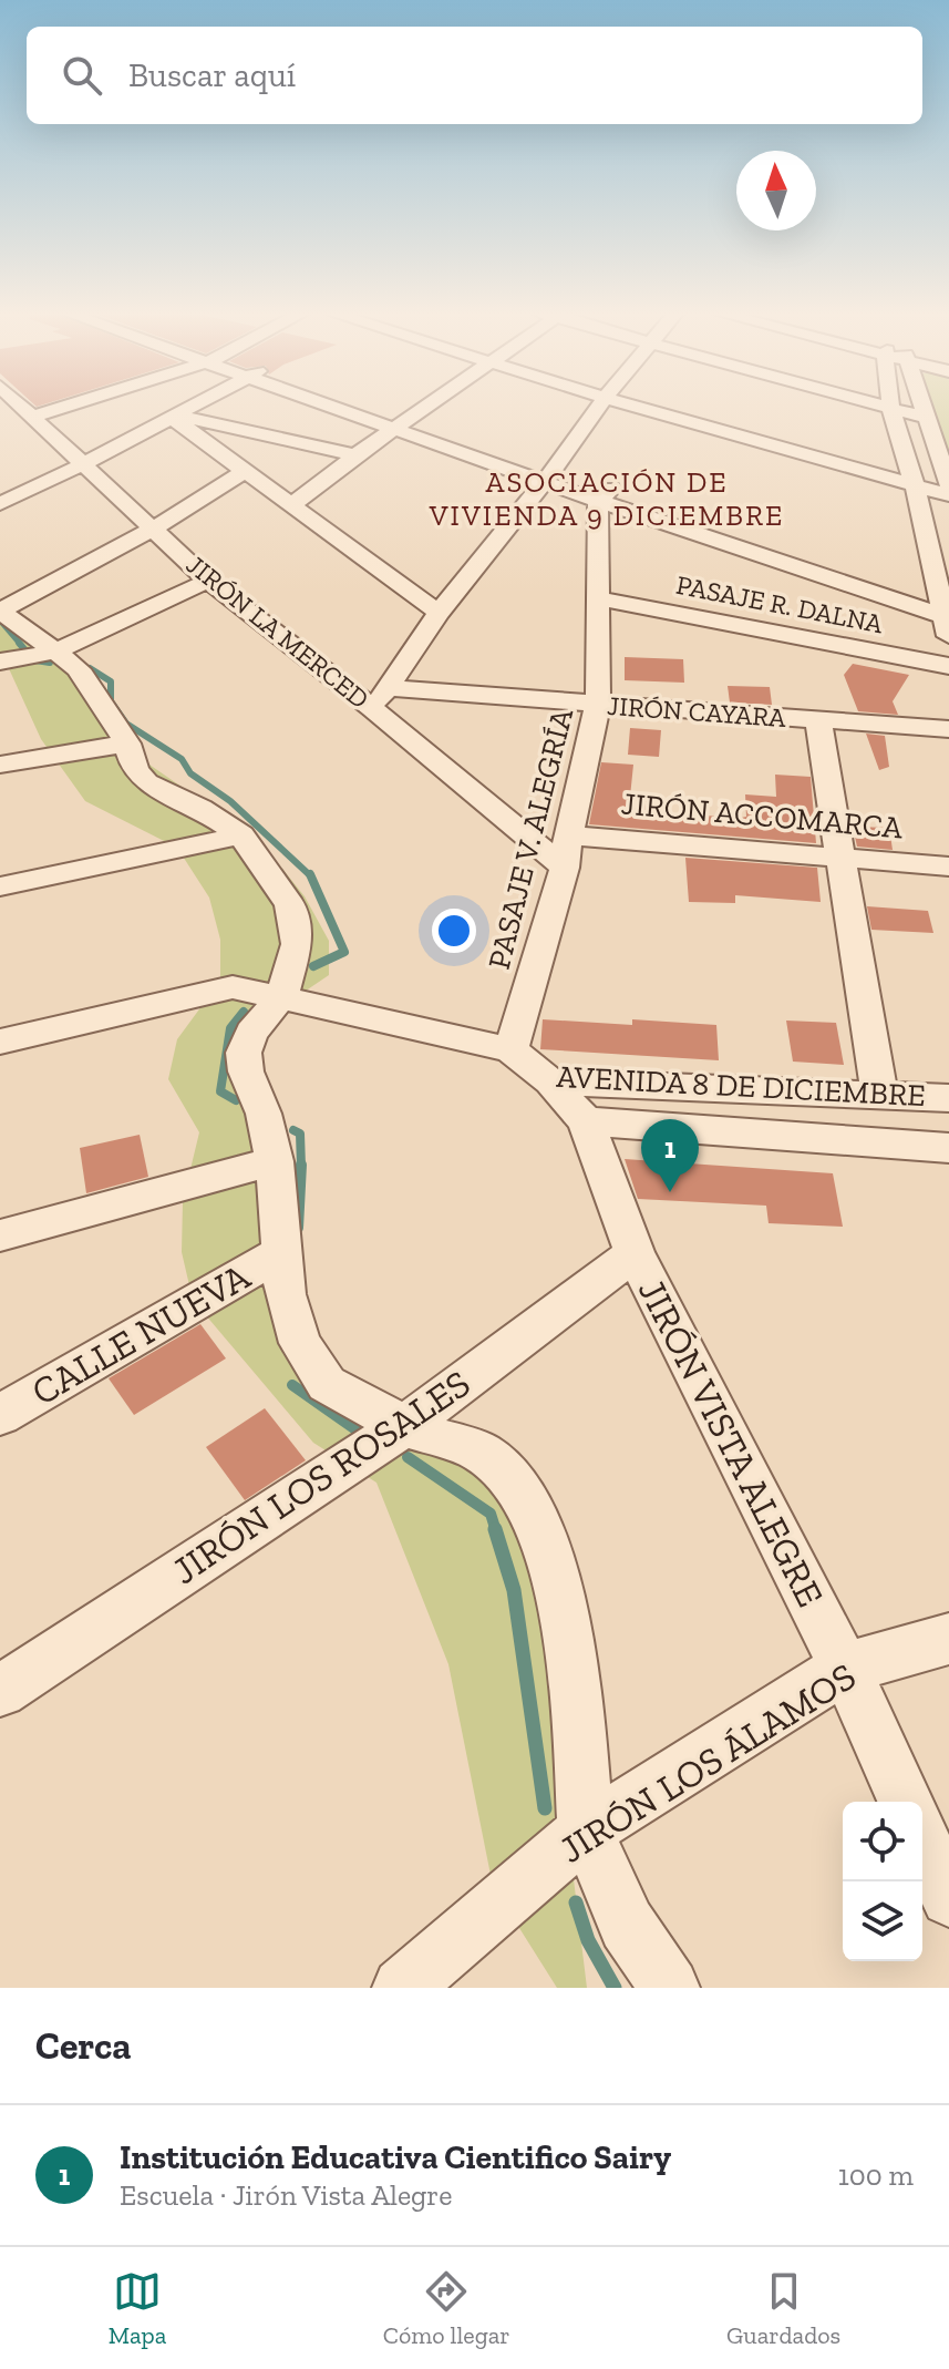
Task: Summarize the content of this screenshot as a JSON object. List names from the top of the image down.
{
  "streets": {
    "street": [
      "PASAJE R. DALNA",
      "JIRÓN LA MERCED",
      "JIRÓN CAYARA",
      "JIRÓN ACCOMARCA",
      "PASAJE V. ALEGRÍA",
      "AVENIDA 8 DE DICIEMBRE",
      "CALLE NUEVA",
      "JIRÓN VISTA ALEGRE",
      "JIRÓN LOS ROSALES",
      "JIRÓN LOS ÁLAMOS"
    ]
  },
  "crossings": [
    ["PASAJE R. DALNA", "PASAJE V. ALEGRÍA"],
    ["JIRÓN LA MERCED", "JIRÓN CAYARA"],
    ["JIRÓN LA MERCED", "PASAJE V. ALEGRÍA"],
    ["JIRÓN CAYARA", "PASAJE V. ALEGRÍA"],
    ["JIRÓN ACCOMARCA", "PASAJE V. ALEGRÍA"],
    ["PASAJE V. ALEGRÍA", "AVENIDA 8 DE DICIEMBRE"],
    ["AVENIDA 8 DE DICIEMBRE", "JIRÓN VISTA ALEGRE"],
    ["JIRÓN VISTA ALEGRE", "JIRÓN LOS ROSALES"],
    ["JIRÓN VISTA ALEGRE", "JIRÓN LOS ÁLAMOS"]
  ],
  "districts": ["ASOCIACIÓN DE VIVIENDA 9 DICIEMBRE"],
  "north": "top",
  "page": {
    "search": "Buscar aquí",
    "pins": "1",
    "heading": "Cerca",
    "list": [
      {
        "mark": "1",
        "name": "Institución Educativa Cientifico Sairy",
        "note": "Escuela · Jirón Vista Alegre",
        "value": "100 m"
      }
    ],
    "nav": ["Mapa", "Cómo llegar", "Guardados"]
  }
}
